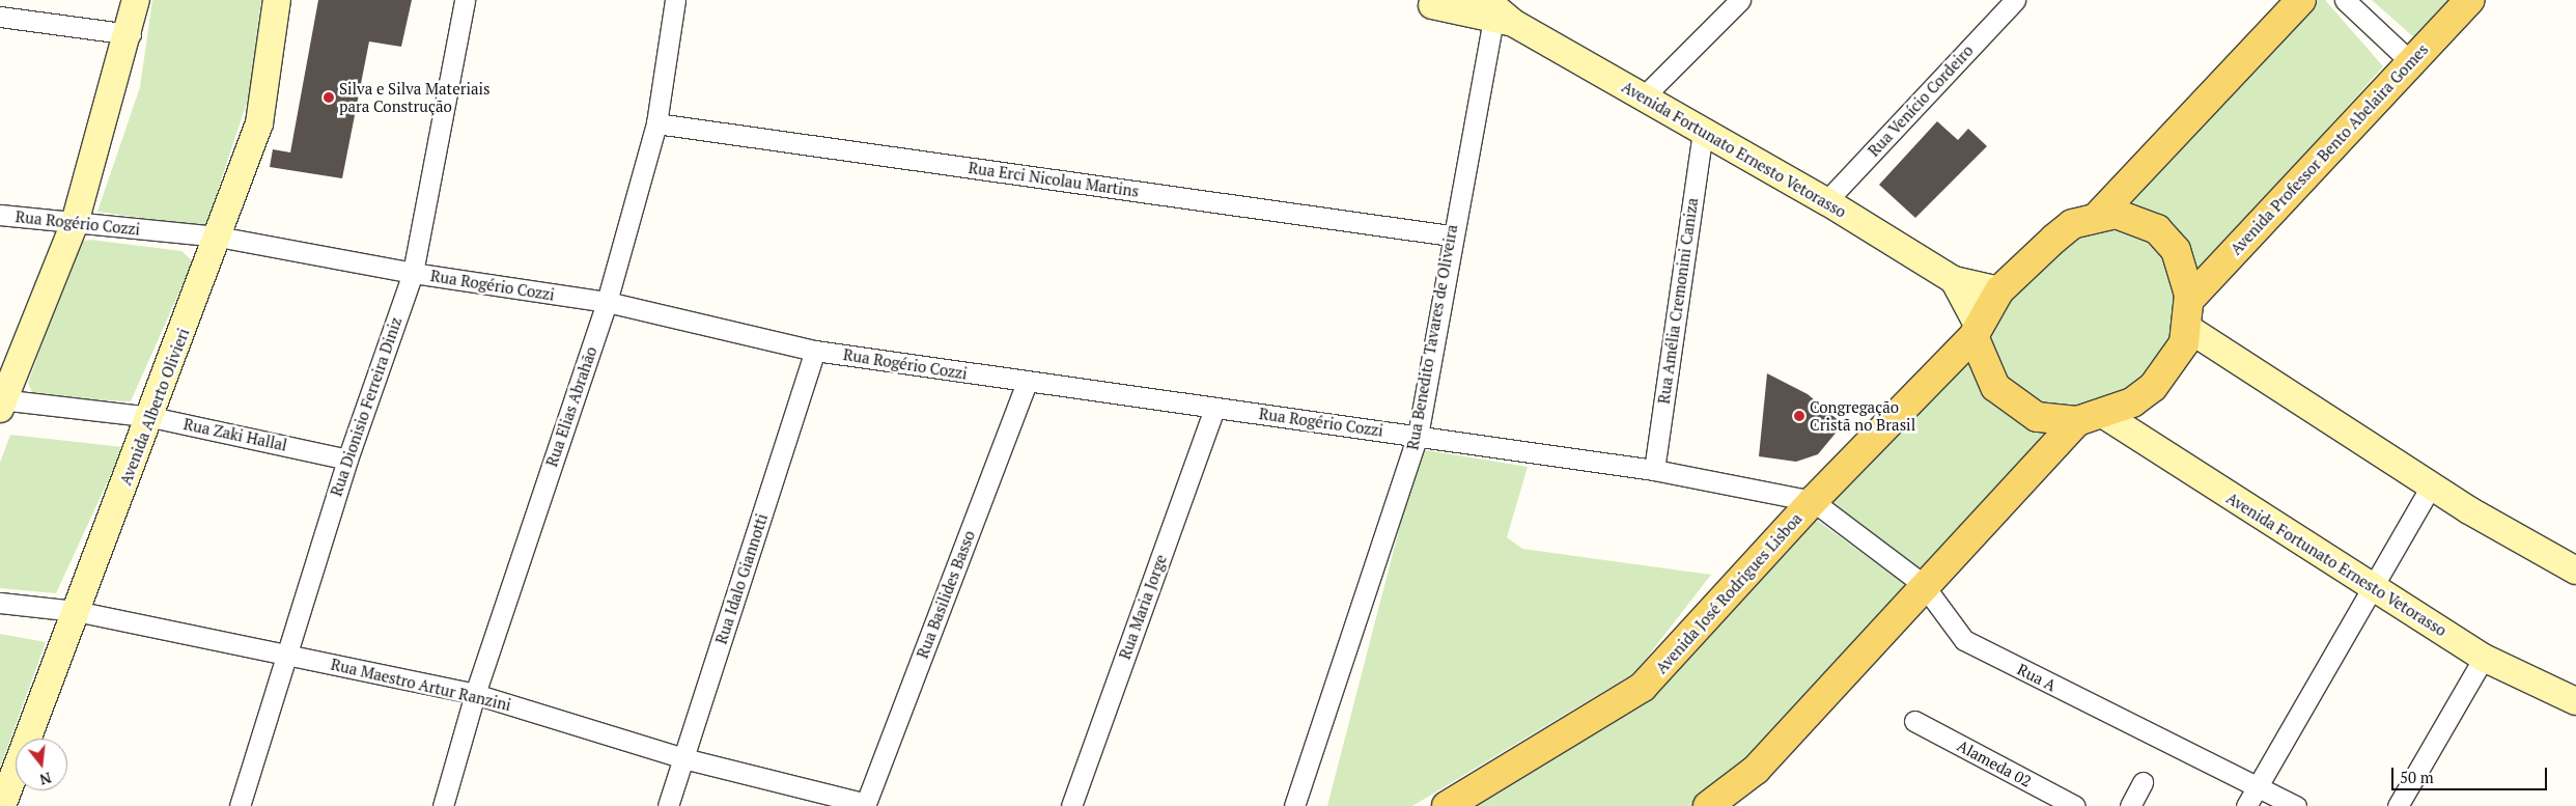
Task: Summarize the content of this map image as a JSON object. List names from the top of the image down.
{
  "streets": {
    "main road": ["Avenida Professor Bento Abelaira Gomes", "Avenida José Rodrigues Lisboa"],
    "street": [
      "Rua Venício Cordeiro",
      "Avenida Fortunato Ernesto Vetorasso",
      "Rua Erci Nicolau Martins",
      "Rua Rogério Cozzi",
      "Rua Amélia Cremonini Caniza",
      "Rua Benedito Tavares de Oliveira",
      "Avenida Alberto Olivieri",
      "Rua Dionisio Ferreira Diniz",
      "Rua Elias Abrahão",
      "Rua Zaki Hallal",
      "Rua Idalo Giannotti",
      "Rua Basilides Basso",
      "Rua Maria Jorge",
      "Rua A",
      "Rua Maestro Artur Ranzini",
      "Alameda 02"
    ]
  },
  "crossings": [
    ["Rua Venício Cordeiro", "Avenida Fortunato Ernesto Vetorasso"],
    ["Avenida Fortunato Ernesto Vetorasso", "Rua Amélia Cremonini Caniza"],
    ["Avenida Fortunato Ernesto Vetorasso", "Rua Benedito Tavares de Oliveira"],
    ["Avenida Fortunato Ernesto Vetorasso", "Avenida José Rodrigues Lisboa"],
    ["Avenida Professor Bento Abelaira Gomes", "Avenida José Rodrigues Lisboa"],
    ["Rua Erci Nicolau Martins", "Rua Benedito Tavares de Oliveira"],
    ["Rua Erci Nicolau Martins", "Rua Elias Abrahão"],
    ["Rua Rogério Cozzi", "Rua Amélia Cremonini Caniza"],
    ["Rua Rogério Cozzi", "Rua Benedito Tavares de Oliveira"],
    ["Rua Rogério Cozzi", "Avenida Alberto Olivieri"],
    ["Rua Rogério Cozzi", "Rua Dionisio Ferreira Diniz"],
    ["Rua Rogério Cozzi", "Rua Elias Abrahão"],
    ["Rua Rogério Cozzi", "Rua Idalo Giannotti"],
    ["Rua Rogério Cozzi", "Avenida José Rodrigues Lisboa"],
    ["Rua Rogério Cozzi", "Rua Basilides Basso"],
    ["Rua Rogério Cozzi", "Rua Maria Jorge"],
    ["Rua Rogério Cozzi", "Rua A"],
    ["Avenida Alberto Olivieri", "Rua Zaki Hallal"],
    ["Avenida Alberto Olivieri", "Rua Maestro Artur Ranzini"],
    ["Rua Dionisio Ferreira Diniz", "Rua Zaki Hallal"],
    ["Rua Dionisio Ferreira Diniz", "Rua Maestro Artur Ranzini"],
    ["Rua Elias Abrahão", "Rua Maestro Artur Ranzini"],
    ["Rua Idalo Giannotti", "Rua Maestro Artur Ranzini"],
    ["Avenida José Rodrigues Lisboa", "Rua A"],
    ["Rua Basilides Basso", "Rua Maestro Artur Ranzini"]
  ],
  "places": ["Silva e Silva Materiais para Construção", "Congregação Cristã no Brasil"],
  "scale_bar": "50 m",
  "north": "bottom"
}
